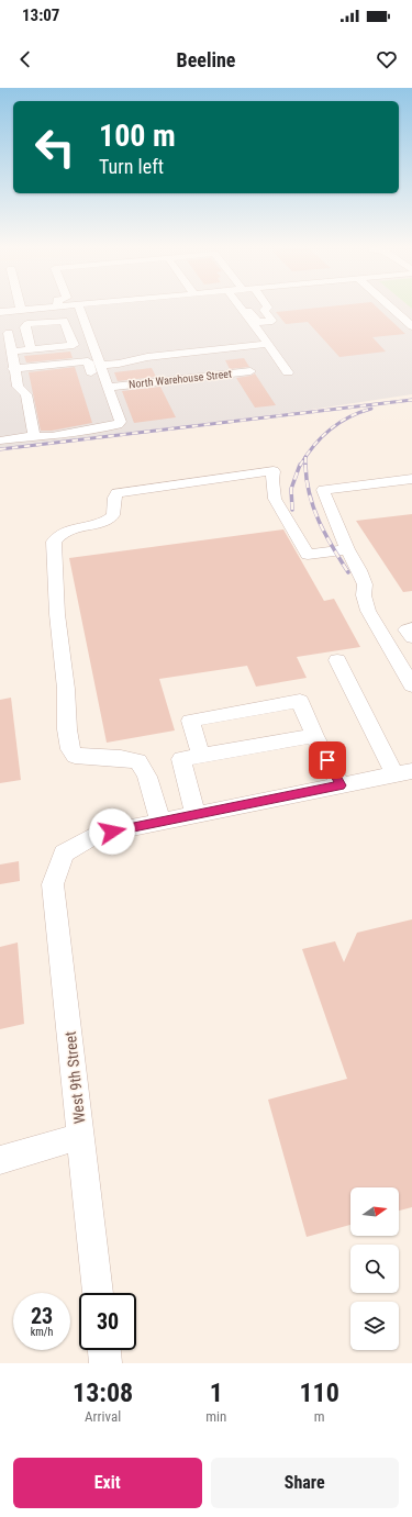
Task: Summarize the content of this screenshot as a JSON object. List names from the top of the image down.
{
  "streets": {
    "street": ["North Warehouse Street", "West 9th Street"]
  },
  "north": "right",
  "page": {
    "status": "13:07",
    "header": "Beeline",
    "turn": ["100 m", "Turn left"],
    "speed": "23 km/h",
    "limit": "30",
    "eta": [
      "13:08",
      "Arrival",
      "1",
      "min",
      "110",
      "m"
    ],
    "buttons": ["Exit", "Share"]
  }
}
